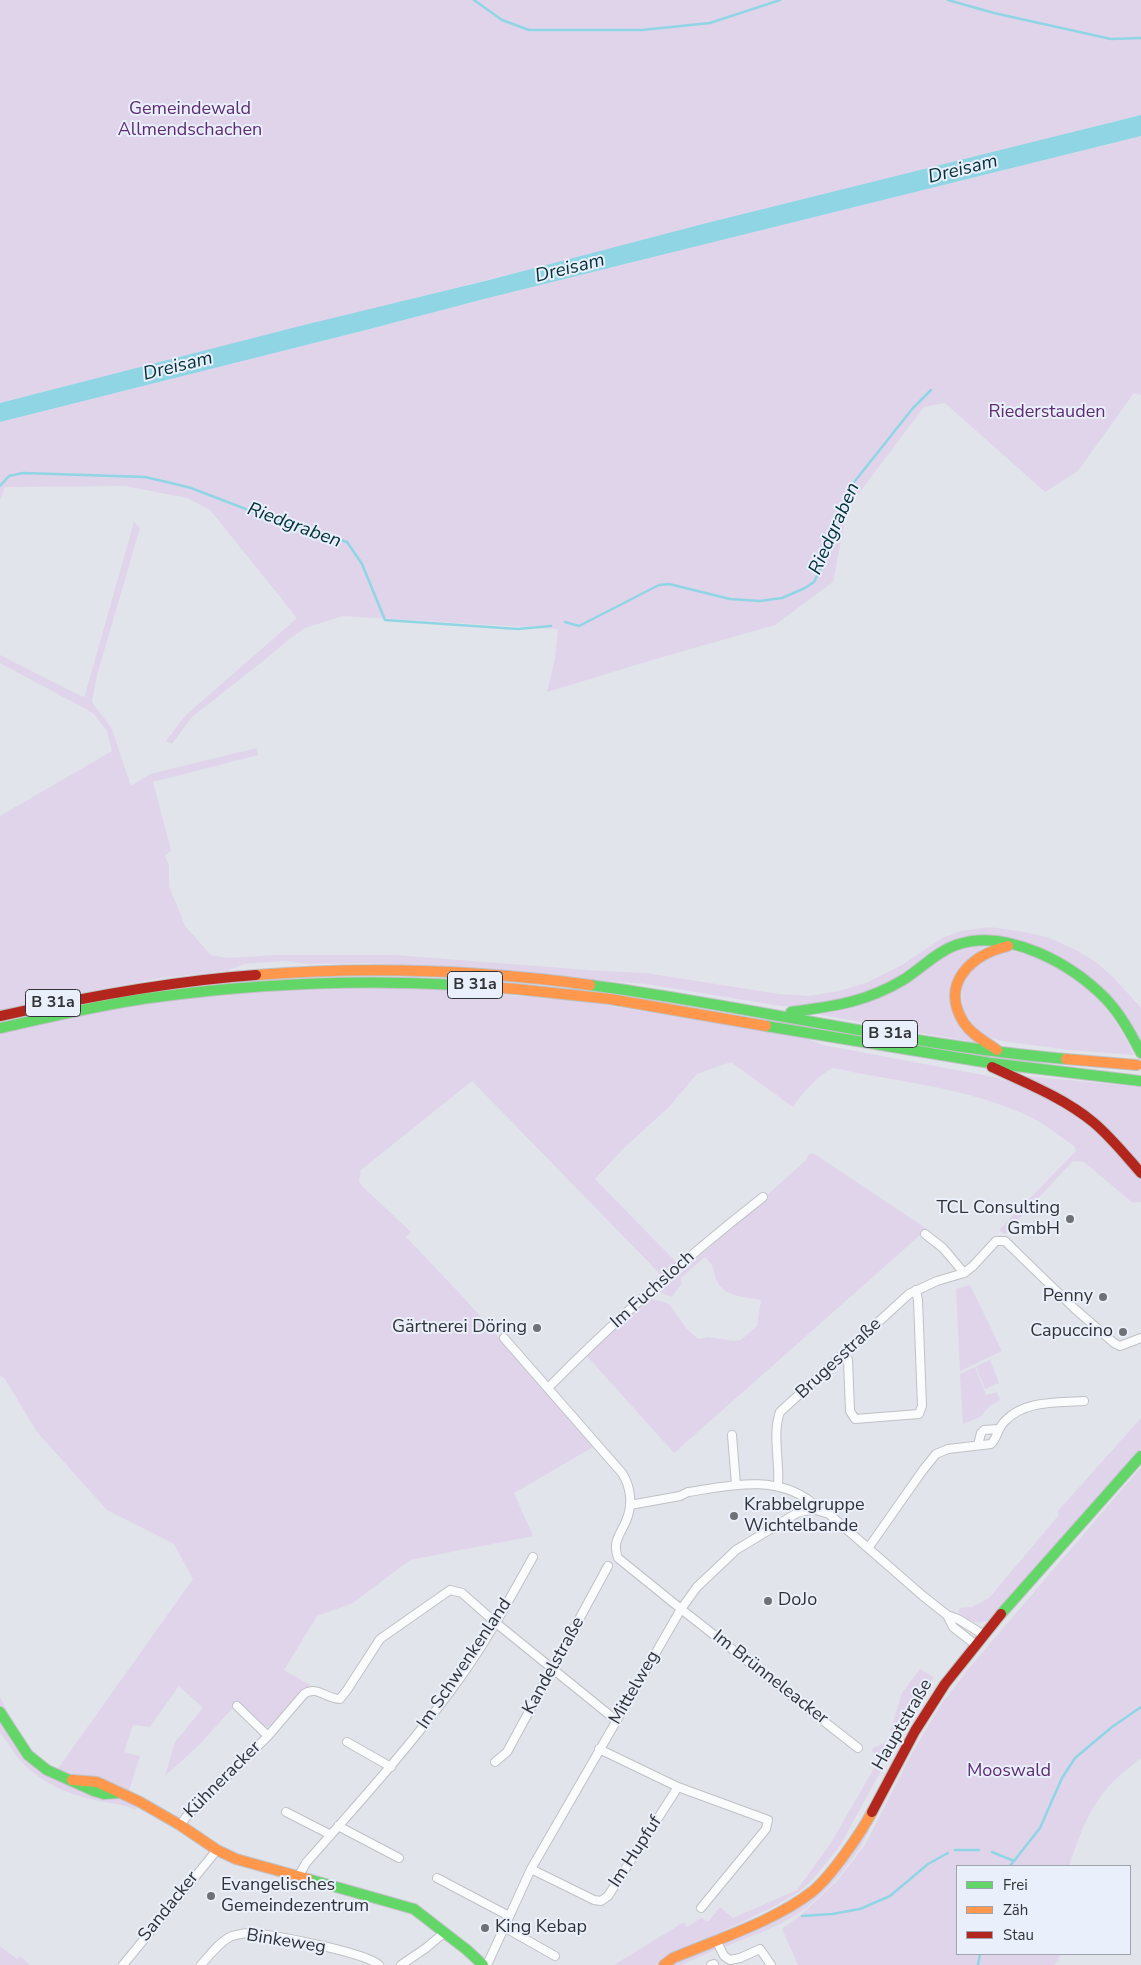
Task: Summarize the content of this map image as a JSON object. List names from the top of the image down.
{
  "streets": {
    "main road": ["B 31a", "Hauptstraße"],
    "street": [
      "Im Fuchsloch",
      "Brugesstraße",
      "Im Schwenkenland",
      "Kandelstraße",
      "Im Brünneleacker",
      "Mittelweg",
      "Kühneracker",
      "Im Hupfuf",
      "Sandacker",
      "Binkeweg"
    ]
  },
  "crossings": [
    ["Im Schwenkenland", "Kühneracker"],
    ["Im Brünneleacker", "Mittelweg"],
    ["Mittelweg", "Im Hupfuf"]
  ],
  "water": ["Dreisam", "Riedgraben"],
  "parks": ["Gemeindewald Allmendschachen", "Riederstauden", "Mooswald"],
  "places": [
    "TCL Consulting GmbH",
    "Penny",
    "Gärtnerei Döring",
    "Capuccino",
    "Krabbelgruppe Wichtelbande",
    "DoJo",
    "Evangelisches Gemeindezentrum",
    "King Kebap"
  ],
  "legend": ["Frei", "Zäh", "Stau"]
}
